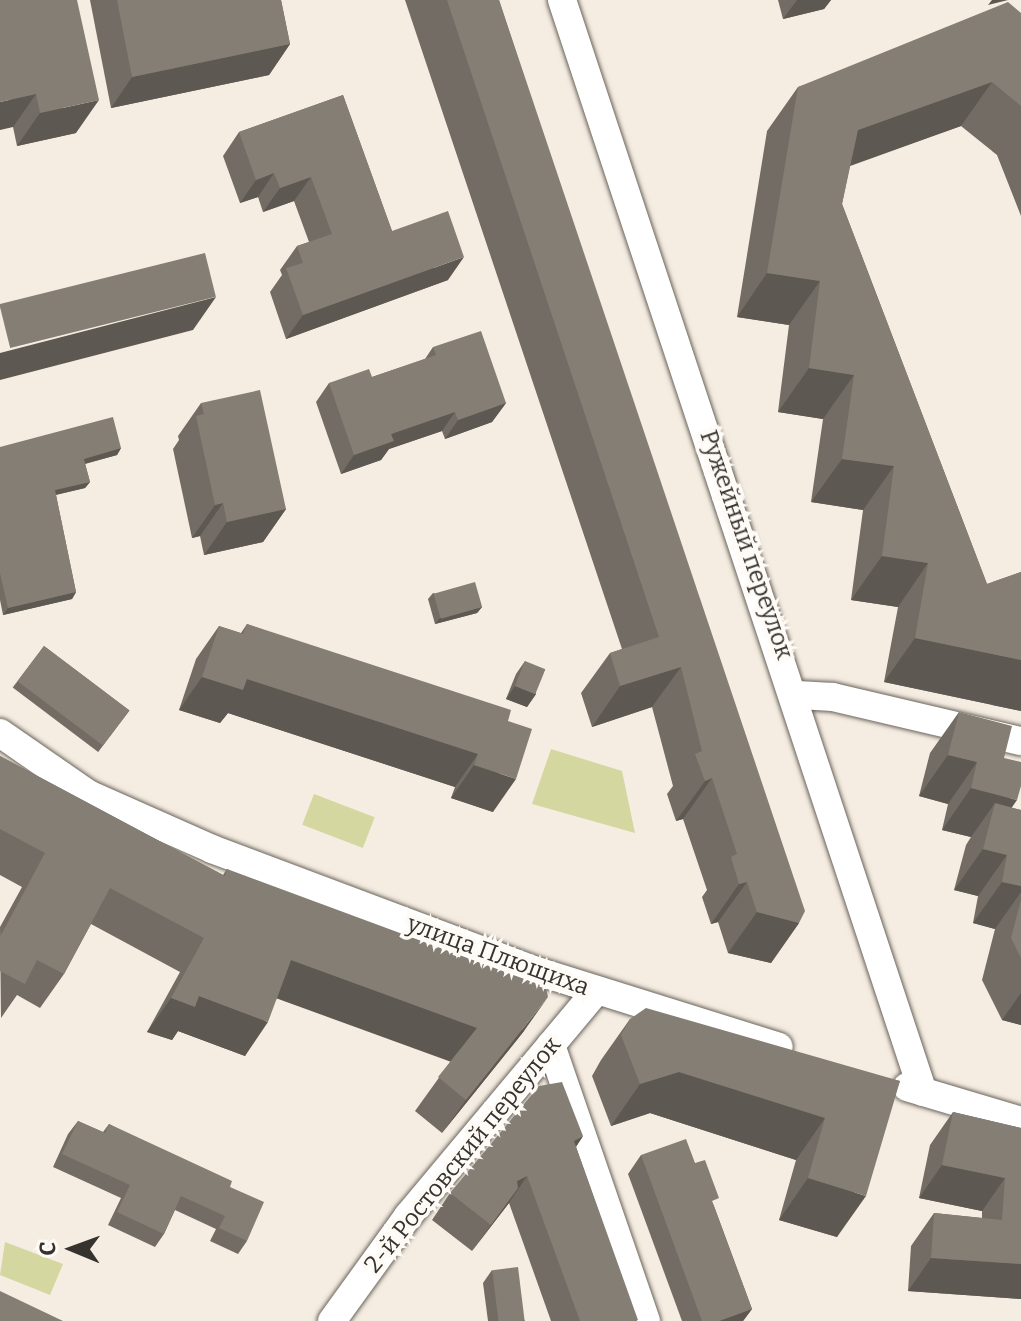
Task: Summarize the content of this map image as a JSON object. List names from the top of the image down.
{
  "streets": {
    "street": ["Ружейный переулок", "улица Плющиха", "2-й Ростовский переулок"]
  },
  "crossings": [
    ["улица Плющиха", "2-й Ростовский переулок"]
  ],
  "north": "left"
}
